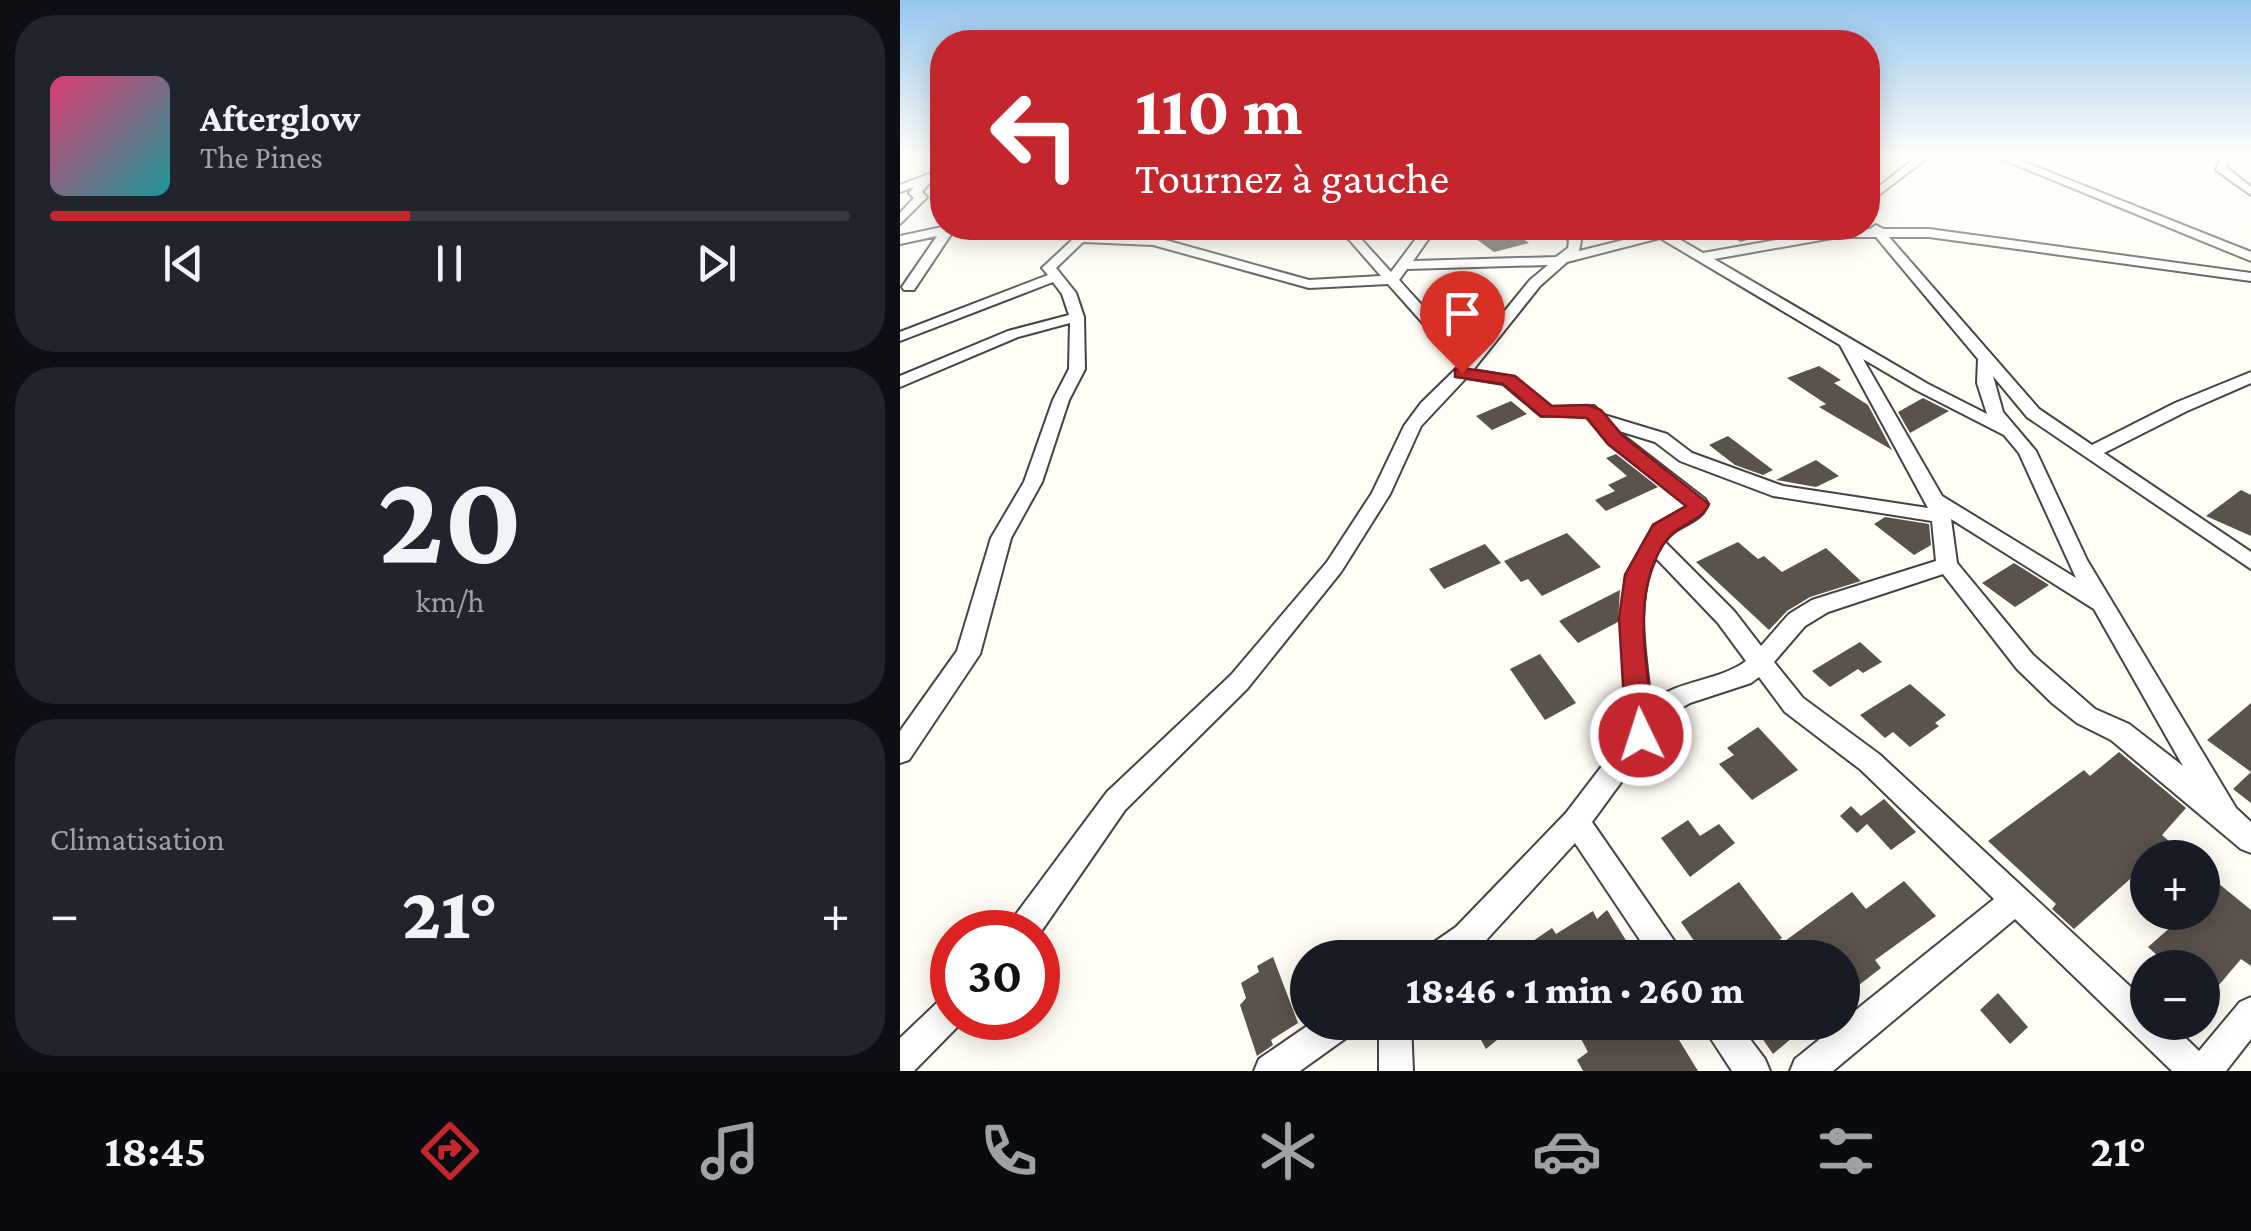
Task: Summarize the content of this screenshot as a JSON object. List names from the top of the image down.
{
  "page": {
    "turn": ["110 m", "Tournez à gauche"],
    "song": ["Afterglow", "The Pines"],
    "tile": [
      ["20", "km/h"],
      "Climatisation"
    ],
    "map_buttons": ["+", "−"],
    "heat": ["−", "21°", "+"],
    "limit": "30",
    "trip": "18:46 · 1 min · 260 m",
    "tabs": ["18:45", "21°"]
  }
}
